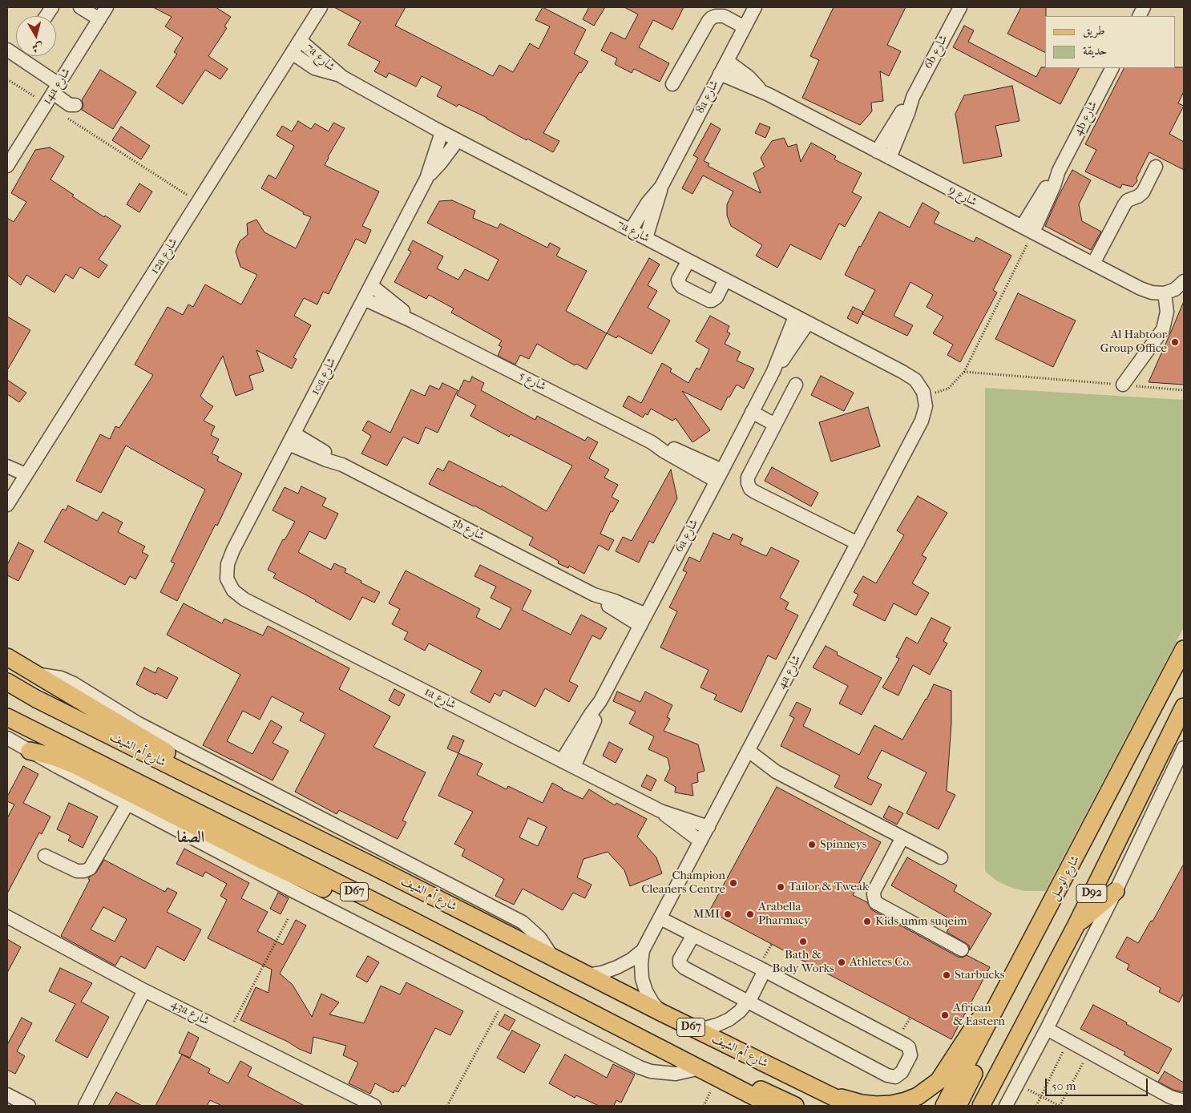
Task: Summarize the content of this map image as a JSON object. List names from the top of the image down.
{
  "streets": {
    "main road": [
      "شارع أم الشيف",
      "شارع الوصل",
      "D67",
      "D92"
    ],
    "street": [
      "6b شارع",
      "7a شارع",
      "14a شارع",
      "8a شارع",
      "4b شارع",
      "شارع 9",
      "12a شارع",
      "10a شارع",
      "شارع 5",
      "3b شارع",
      "6a شارع",
      "4a شارع",
      "1a شارع",
      "43a شارع"
    ]
  },
  "crossings": [
    ["6b شارع", "شارع 9"],
    ["7a شارع", "8a شارع"],
    ["7a شارع", "12a شارع"],
    ["7a شارع", "10a شارع"],
    ["7a شارع", "6a شارع"],
    ["7a شارع", "4a شارع"],
    ["8a شارع", "شارع 9"],
    ["4b شارع", "شارع 9"],
    ["10a شارع", "شارع 5"],
    ["10a شارع", "3b شارع"],
    ["10a شارع", "1a شارع"],
    ["شارع 5", "6a شارع"],
    ["3b شارع", "6a شارع"],
    ["6a شارع", "1a شارع"],
    ["4a شارع", "1a شارع"],
    ["4a شارع", "شارع أم الشيف"]
  ],
  "districts": ["الصفا"],
  "places": [
    "Al Habtoor Group Office",
    "Spinneys",
    "Champion Cleaners Centre",
    "Tailor & Tweak",
    "MMI",
    "Arabella Pharmacy",
    "Kids umm suqeim",
    "Bath & Body Works",
    "Athletes Co.",
    "Starbucks",
    "African & Eastern"
  ],
  "legend": ["طريق", "حديقة"],
  "scale_bar": "50 m",
  "north": "bottom"
}
